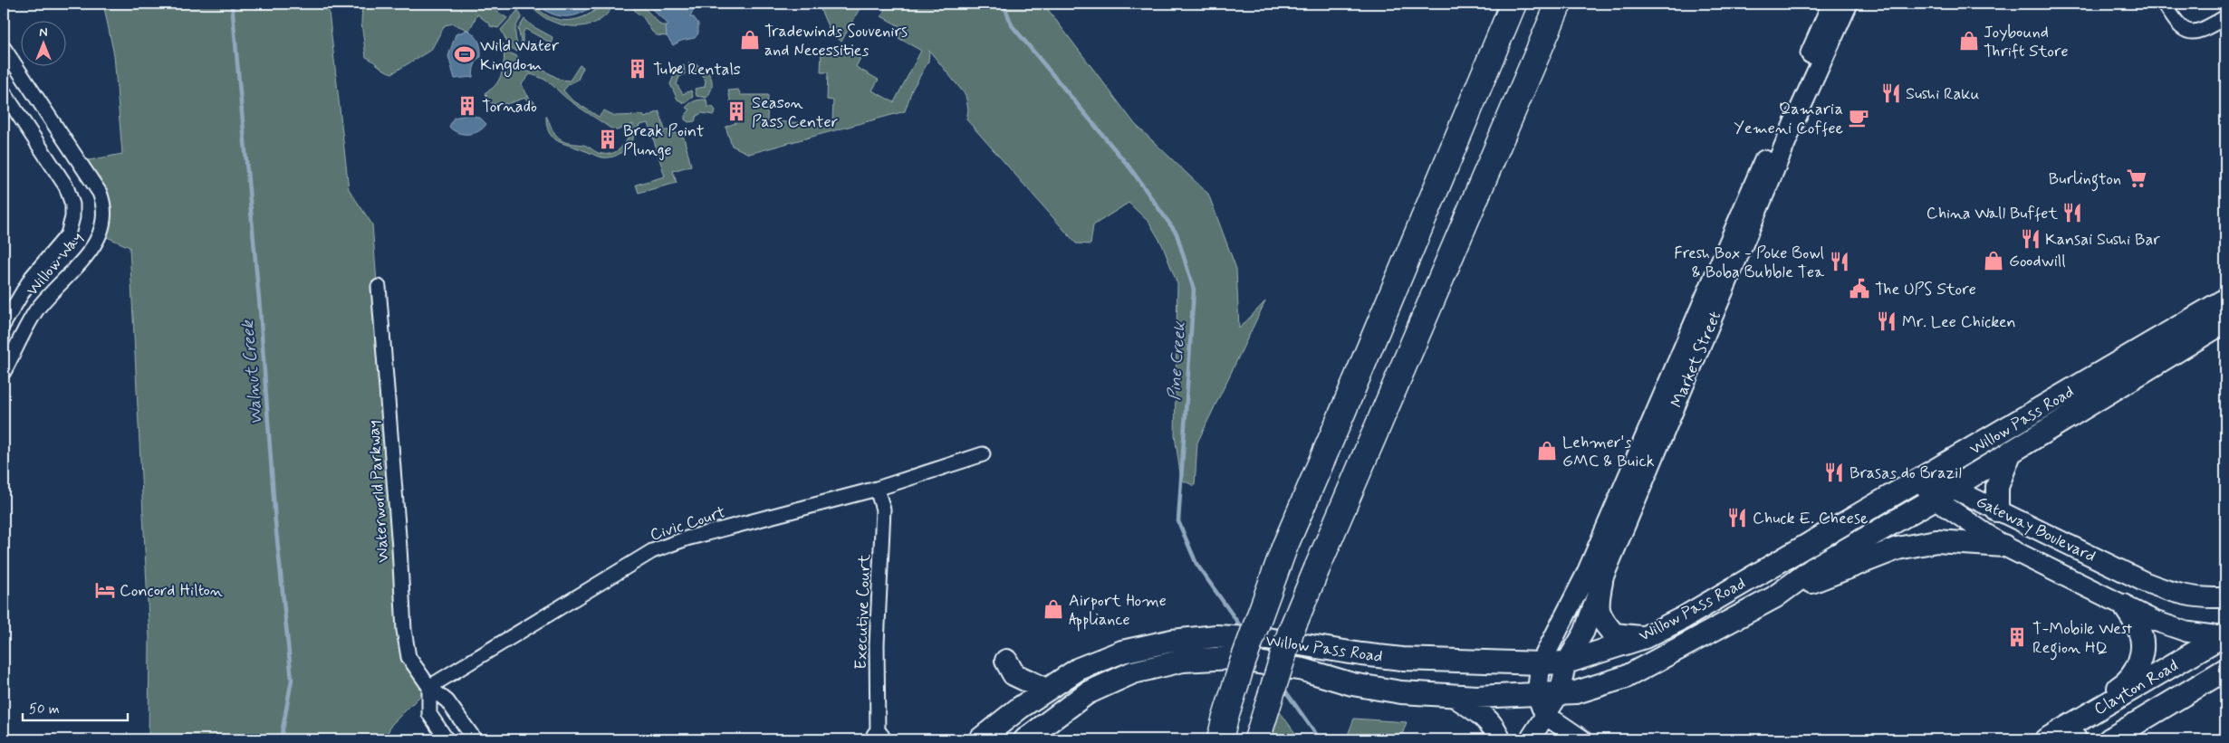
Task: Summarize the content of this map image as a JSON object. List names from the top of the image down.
{
  "streets": {
    "main road": [
      "Market Street",
      "Willow Pass Road",
      "Gateway Boulevard",
      "Clayton Road"
    ],
    "street": [
      "Willow Way",
      "Waterworld Parkway",
      "Civic Court",
      "Executive Court"
    ]
  },
  "crossings": [
    ["Market Street", "Willow Pass Road"],
    ["Willow Pass Road", "Gateway Boulevard"],
    ["Waterworld Parkway", "Civic Court"],
    ["Civic Court", "Executive Court"],
    ["Gateway Boulevard", "Clayton Road"]
  ],
  "water": ["Pine Creek", "Walnut Creek"],
  "places": {
    "shop": [
      "Tradewinds Souvenirs and Necessities",
      "Joybound Thrift Store",
      "Goodwill",
      "Lehmer's GMC & Buick",
      "Airport Home Appliance"
    ],
    "sports": ["Wild Water Kingdom"],
    "building": [
      "Tube Rentals",
      "Tornado",
      "Season Pass Center",
      "Break Point Plunge",
      "T-Mobile West Region HQ"
    ],
    "restaurant": [
      "Sushi Raku",
      "China Wall Buffet",
      "Kansai Sushi Bar",
      "Fresh Box - Poke Bowl & Boba Bubble Tea",
      "Mr. Lee Chicken",
      "Brasas do Brazil",
      "Chuck E. Cheese"
    ],
    "cafe": ["Qamaria Yemeni Coffee"],
    "supermarket": ["Burlington"],
    "public building": ["The UPS Store"],
    "hotel": ["Concord Hilton"]
  },
  "scale_bar": "50 m",
  "north": "top"
}
